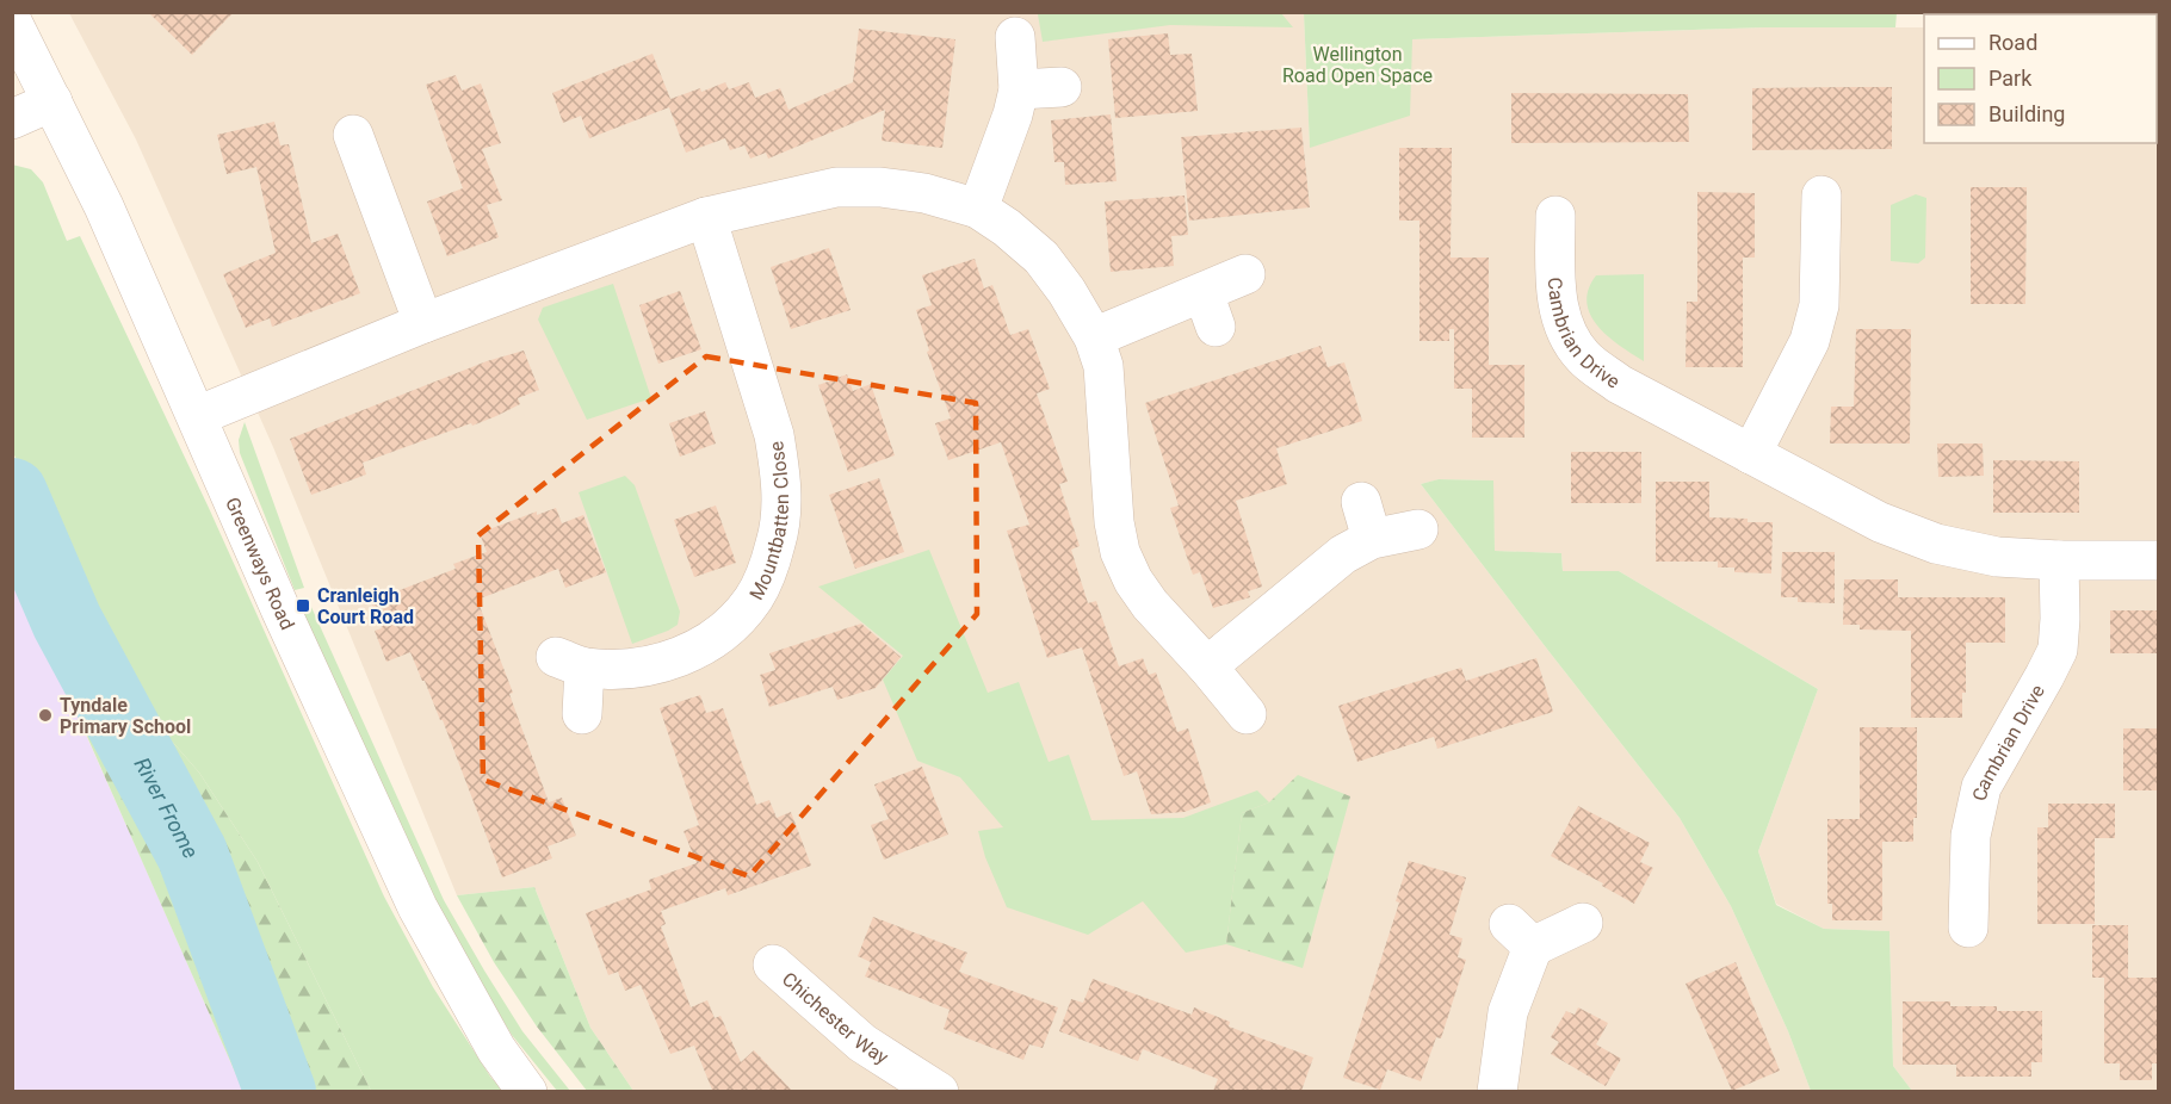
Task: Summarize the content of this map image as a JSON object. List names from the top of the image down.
{
  "streets": {
    "street": [
      "Cambrian Drive",
      "Mountbatten Close",
      "Greenways Road",
      "Chichester Way"
    ]
  },
  "water": ["River Frome"],
  "parks": ["Wellington Road Open Space"],
  "places": {
    "transit": ["Cranleigh Court Road"],
    "other": ["Tyndale Primary School"]
  },
  "legend": ["Road", "Park", "Building"]
}
